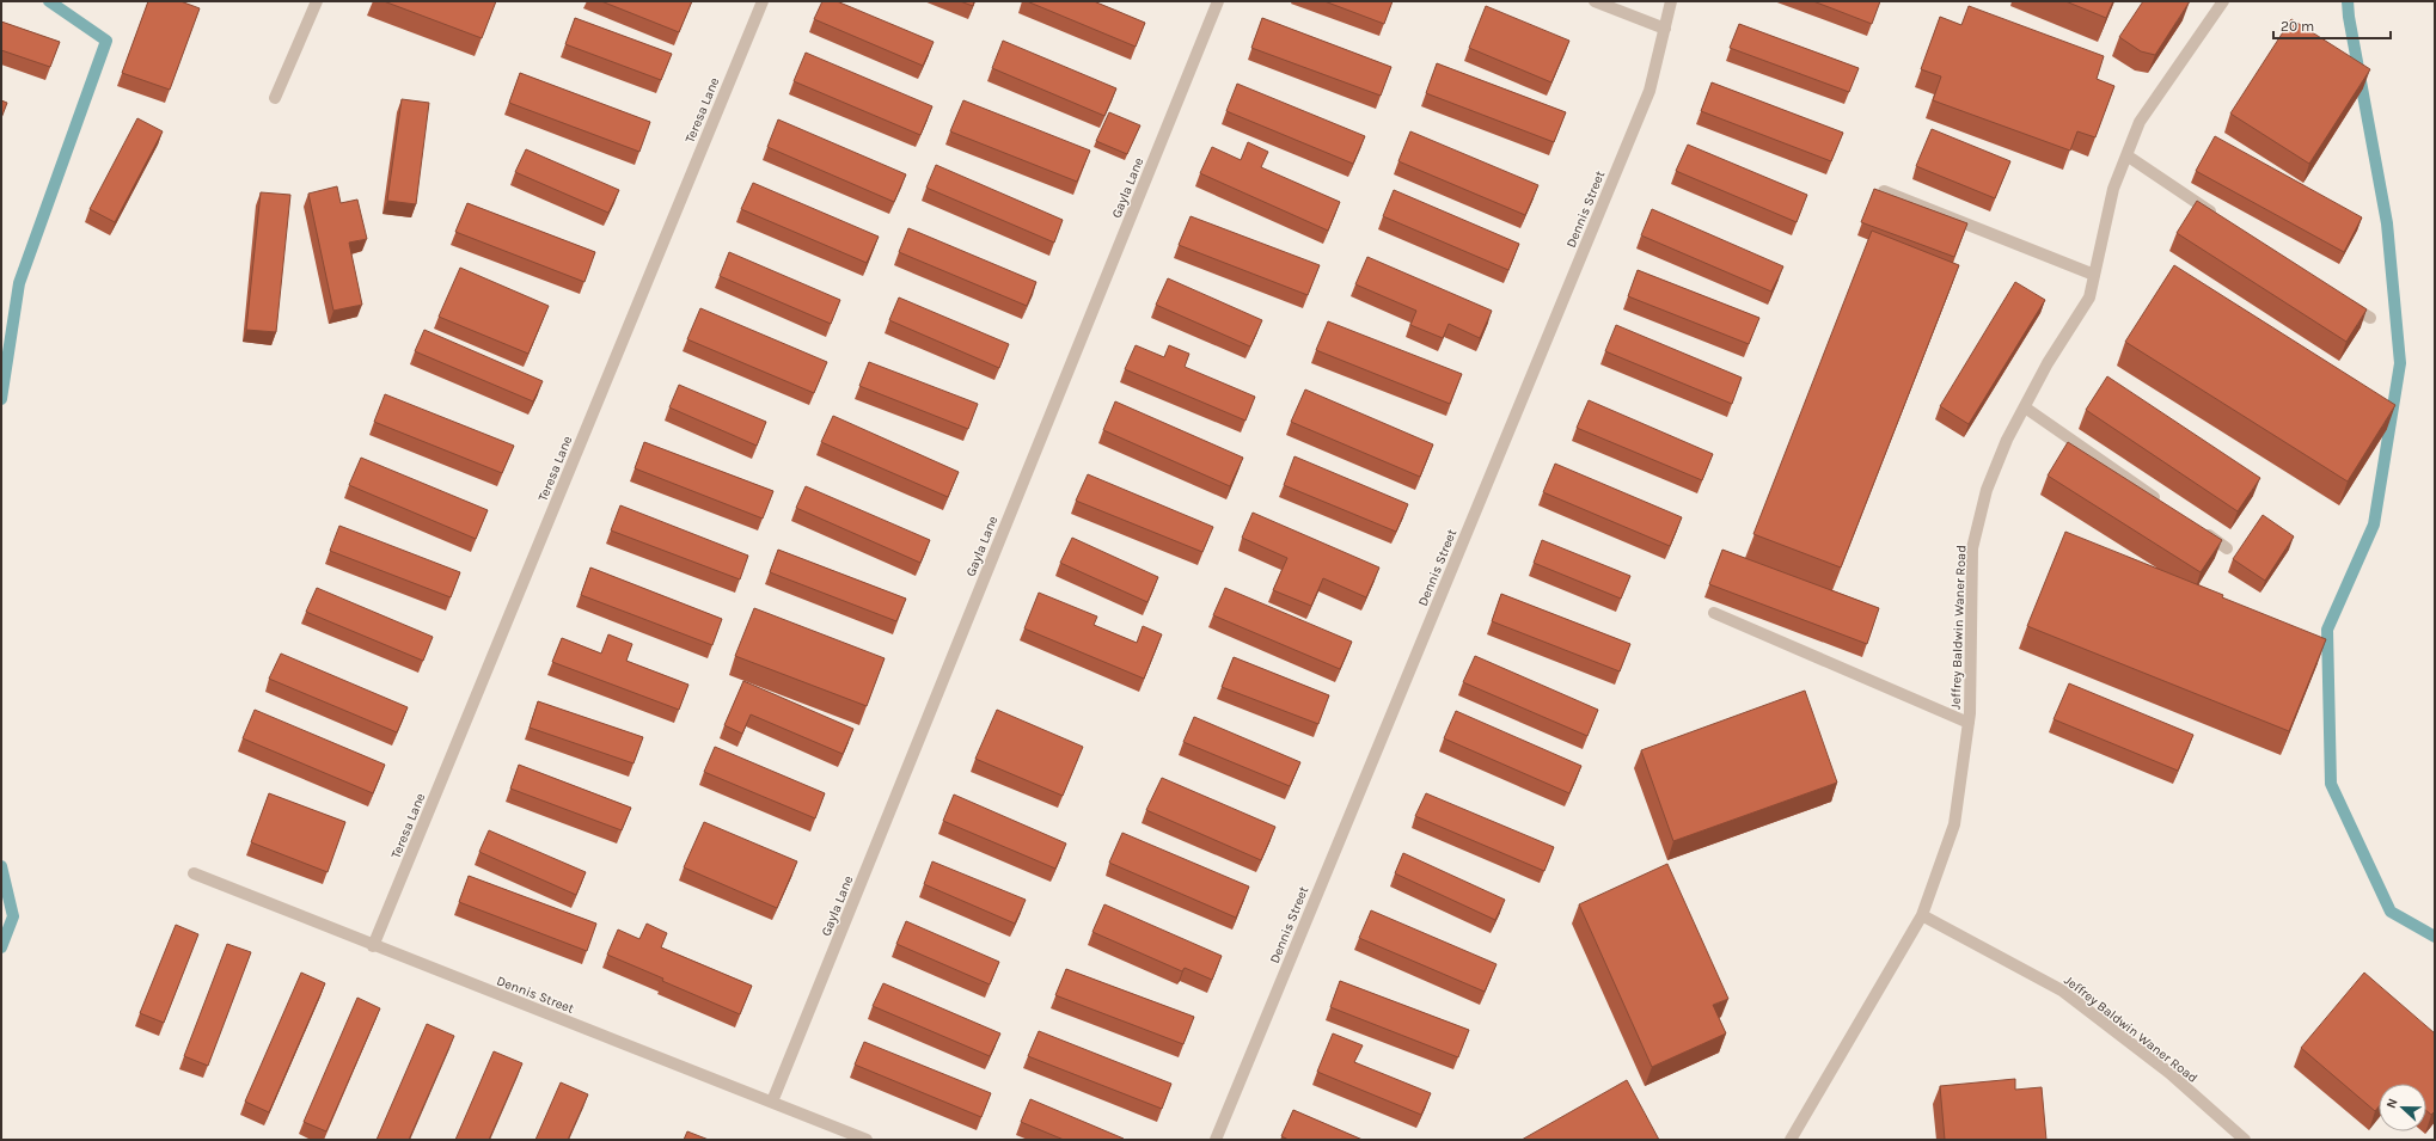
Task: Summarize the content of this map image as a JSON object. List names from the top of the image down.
{
  "streets": {
    "street": [
      "Teresa Lane",
      "Gayla Lane",
      "Dennis Street",
      "Jeffrey Baldwin Waner Road"
    ]
  },
  "crossings": [
    ["Teresa Lane", "Dennis Street"],
    ["Gayla Lane", "Dennis Street"]
  ],
  "scale_bar": "20 m",
  "north": "left"
}
